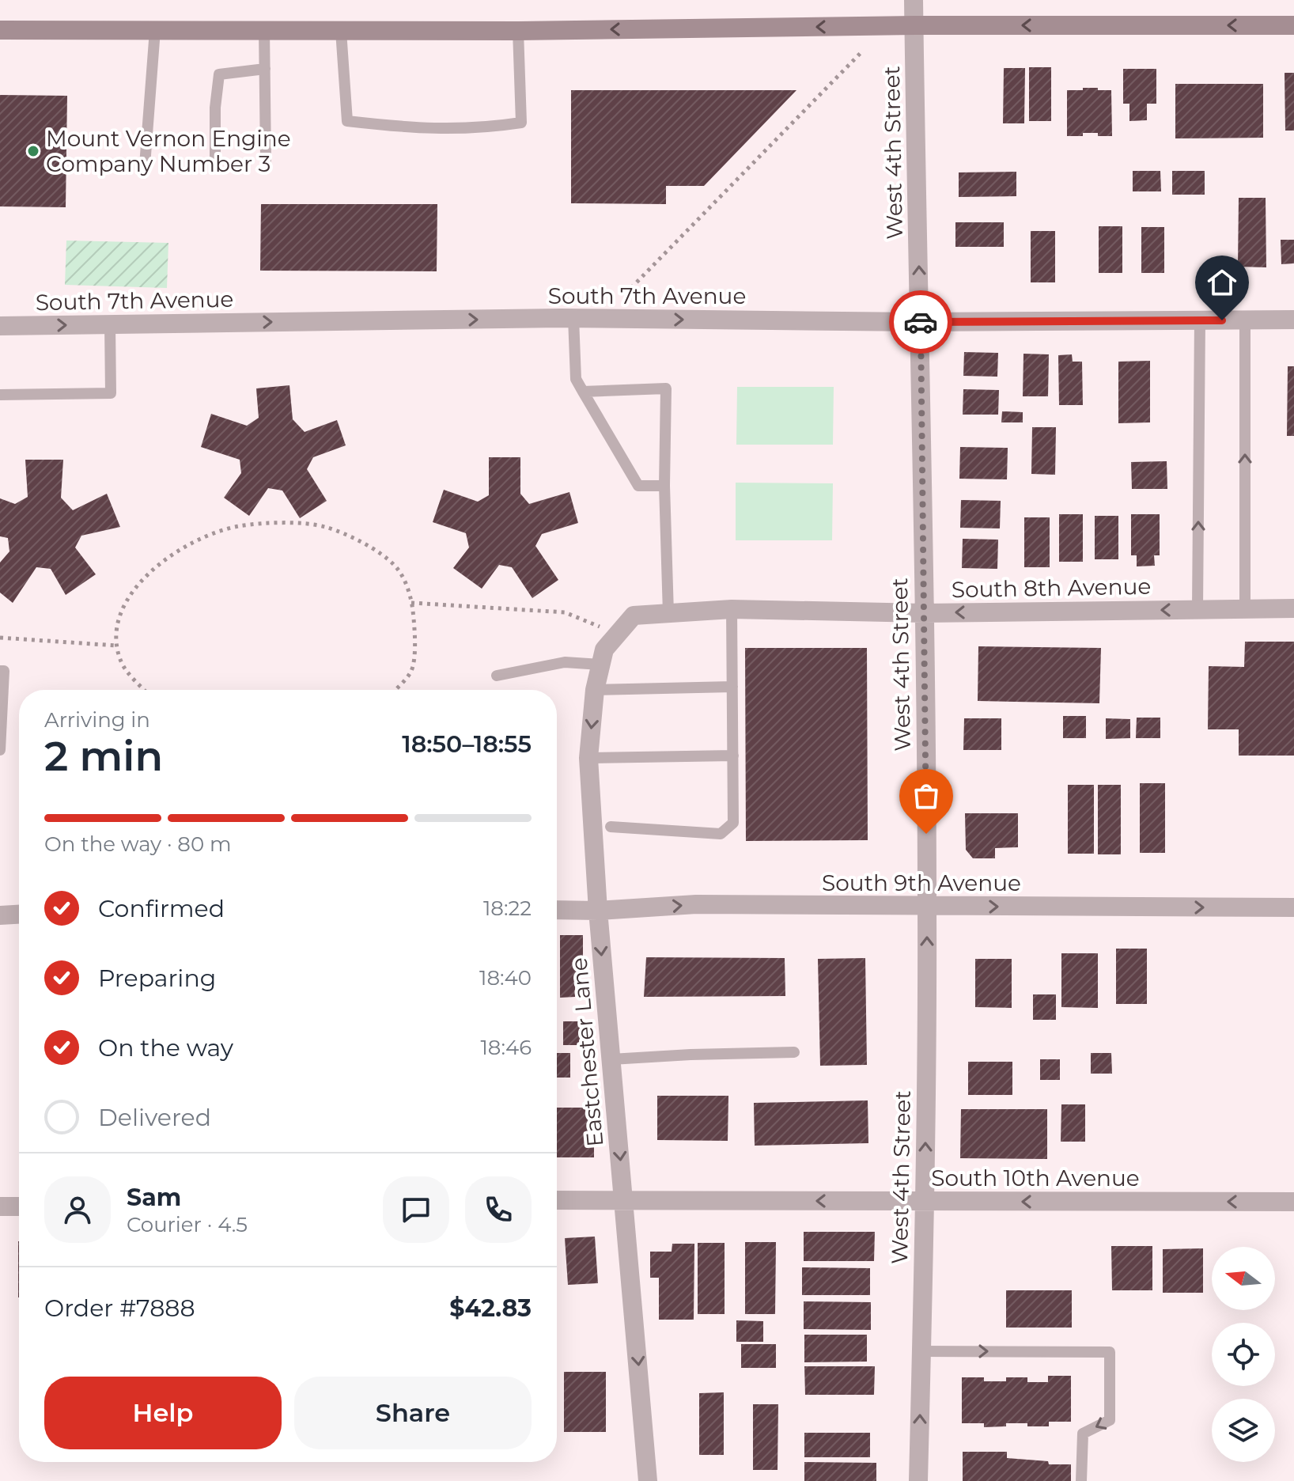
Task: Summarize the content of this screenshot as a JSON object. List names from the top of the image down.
{
  "streets": {
    "street": [
      "West 4th Street",
      "South 7th Avenue",
      "South 8th Avenue",
      "South 9th Avenue",
      "Eastchester Lane",
      "South 10th Avenue"
    ]
  },
  "crossings": [
    ["West 4th Street", "South 7th Avenue"],
    ["West 4th Street", "South 8th Avenue"],
    ["West 4th Street", "South 9th Avenue"],
    ["West 4th Street", "South 10th Avenue"],
    ["South 8th Avenue", "Eastchester Lane"],
    ["South 9th Avenue", "Eastchester Lane"],
    ["Eastchester Lane", "South 10th Avenue"]
  ],
  "one_way": [
    "West 4th Street",
    "South 7th Avenue",
    "South 8th Avenue",
    "South 9th Avenue",
    "Eastchester Lane",
    "South 10th Avenue"
  ],
  "places": ["Mount Vernon Engine Company Number 3"],
  "north": "left",
  "page": {
    "heading": ["2 min", "Arriving in", "18:50–18:55"],
    "panel": [
      "Sam",
      "Courier · 4.5",
      "Order #7888",
      "$42.83"
    ],
    "bar": "On the way · 80 m",
    "list": [
      ["Confirmed", "18:22"],
      ["Preparing", "18:40"],
      ["On the way", "18:46"],
      "Delivered"
    ],
    "buttons": ["Help", "Share"]
  }
}
